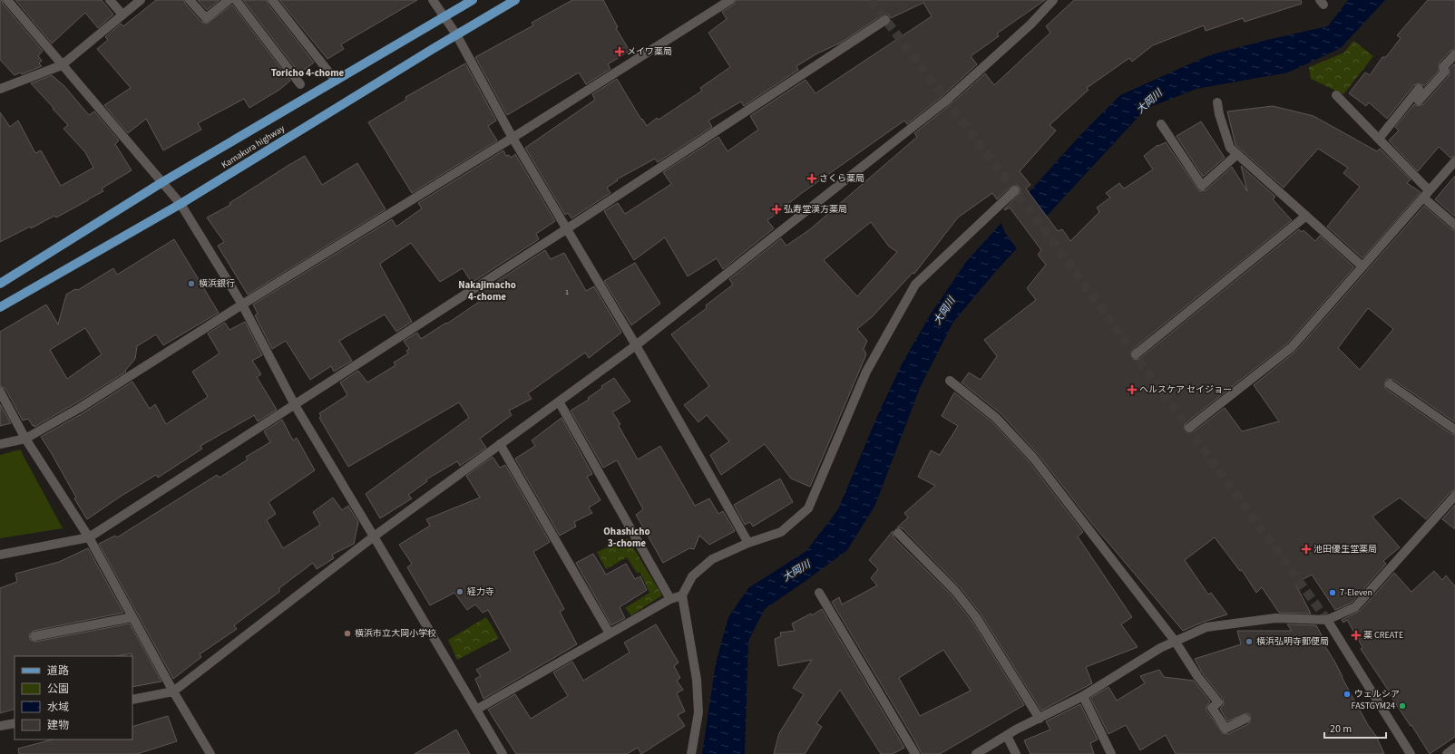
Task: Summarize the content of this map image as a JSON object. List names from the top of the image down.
{
  "streets": {
    "main road": ["Kamakura highway"]
  },
  "districts": ["Toricho 4-chome", "Nakajimacho 4-chome", "Ohashicho 3-chome"],
  "water": ["大岡川"],
  "places": {
    "health": [
      "メイワ薬局",
      "さくら薬局",
      "弘寿堂漢方薬局",
      "ヘルスケア セイジョー",
      "池田優生堂薬局",
      "薬 CREATE"
    ],
    "other": [
      "横浜銀行",
      "経力寺",
      "7-Eleven",
      "横浜市立大岡小学校",
      "横浜弘明寺郵便局",
      "ウェルシア",
      "FASTGYM24"
    ]
  },
  "house_numbers": ["1"],
  "legend": [
    "道路",
    "公園",
    "水域",
    "建物"
  ],
  "scale_bar": "20 m"
}
